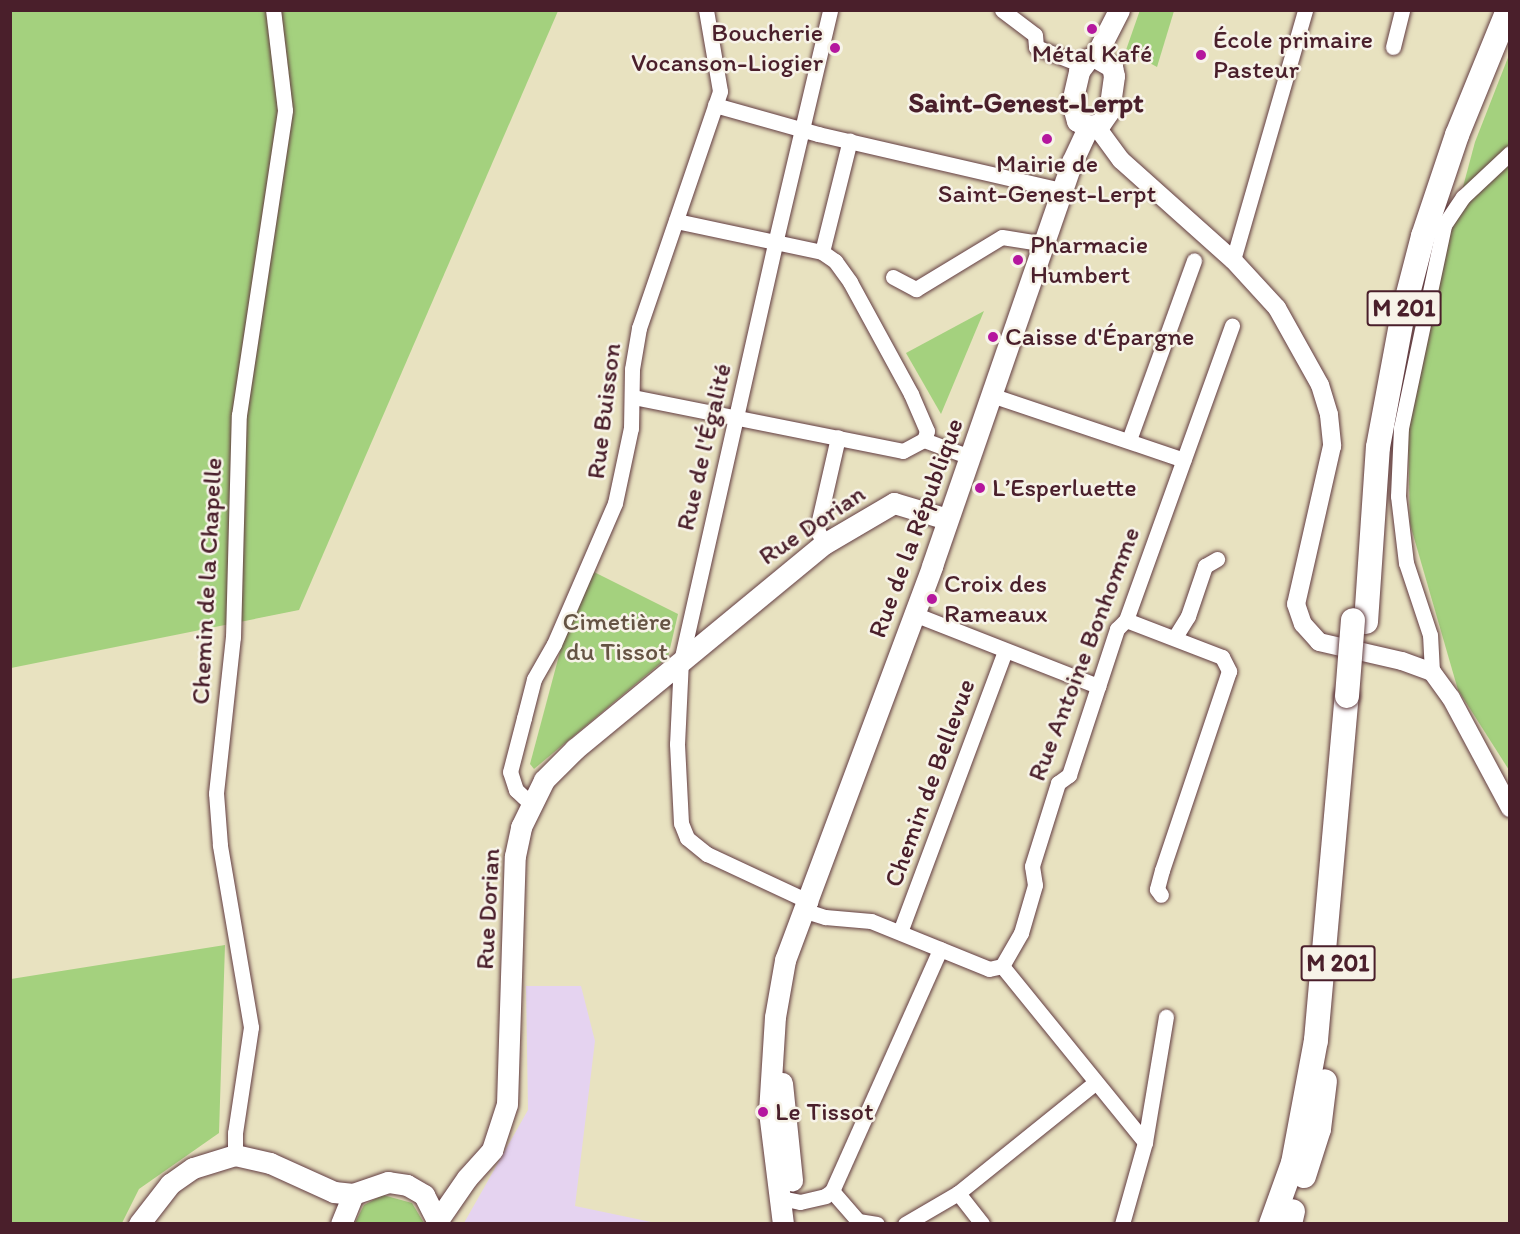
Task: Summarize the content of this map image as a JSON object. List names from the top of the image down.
{
  "streets": {
    "highway": ["M 201"],
    "main road": ["Rue Dorian", "Rue de la République"],
    "street": [
      "Rue Buisson",
      "Rue de l'Égalité",
      "Chemin de la Chapelle",
      "Rue Antoine Bonhomme",
      "Chemin de Bellevue"
    ]
  },
  "crossings": [
    ["Rue Buisson", "Rue Dorian"],
    ["Rue de l'Égalité", "Rue Dorian"],
    ["Rue de l'Égalité", "Rue de la République"],
    ["Rue de l'Égalité", "Rue Antoine Bonhomme"],
    ["Rue de l'Égalité", "Chemin de Bellevue"],
    ["Rue Dorian", "Rue de la République"]
  ],
  "districts": ["Saint-Genest-Lerpt"],
  "parks": ["Cimetière du Tissot"],
  "places": [
    "Métal Kafé",
    "Boucherie Vocanson-Liogier",
    "École primaire Pasteur",
    "Mairie de Saint-Genest-Lerpt",
    "Pharmacie Humbert",
    "Caisse d'Épargne",
    "L’Esperluette",
    "Croix des Rameaux",
    "Le Tissot"
  ]
}
